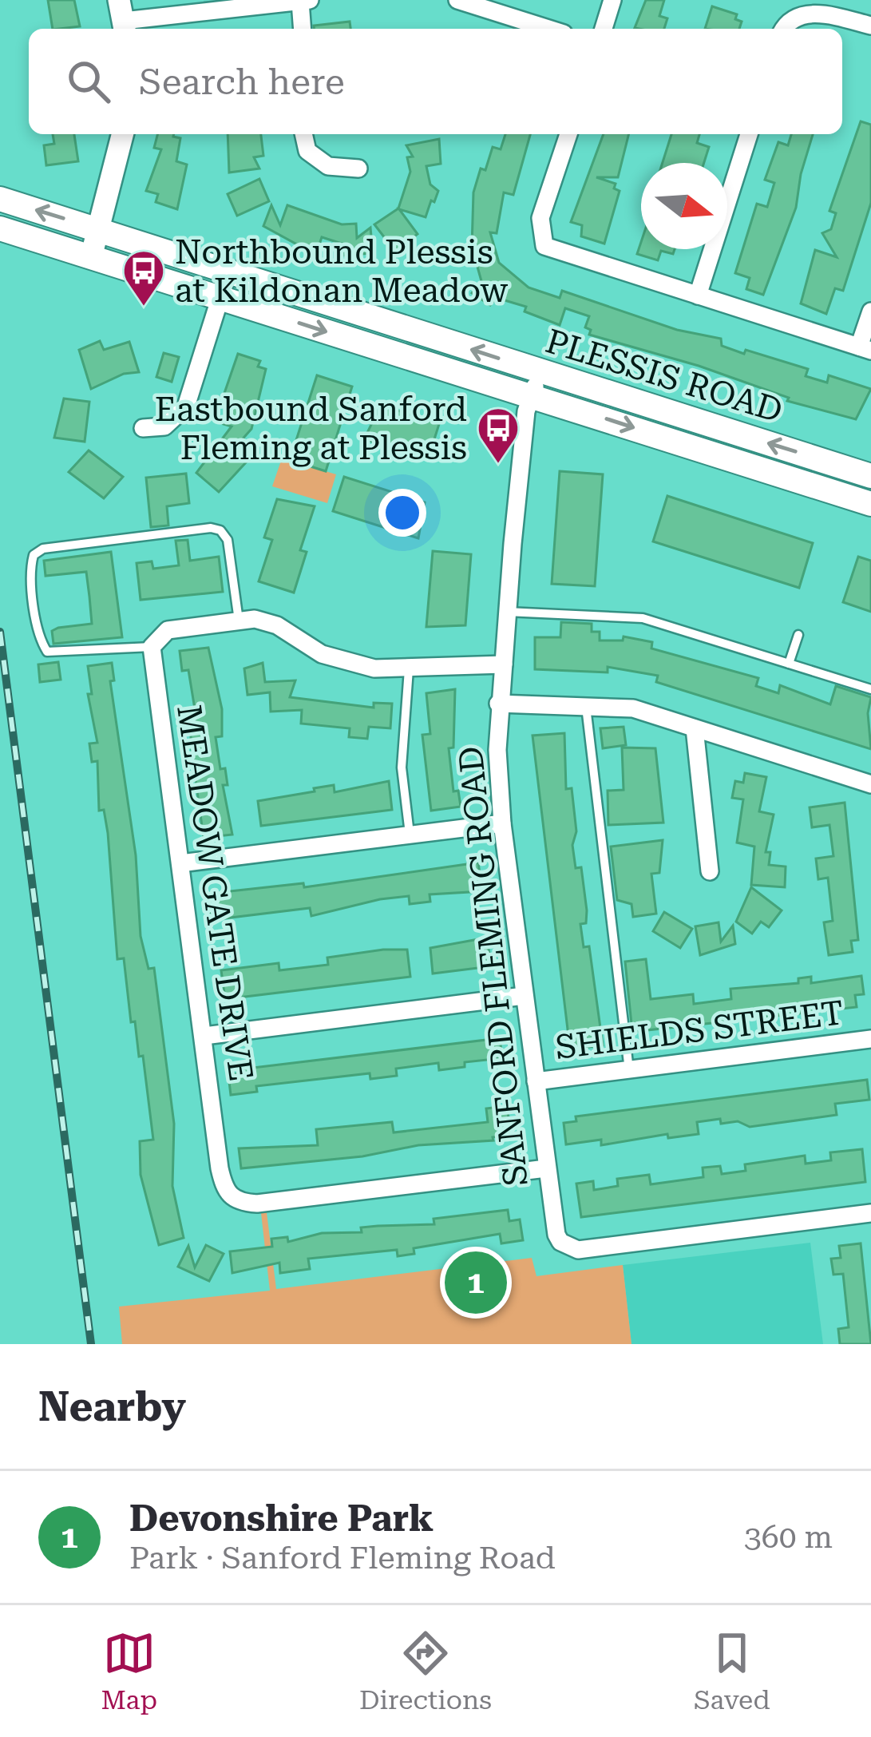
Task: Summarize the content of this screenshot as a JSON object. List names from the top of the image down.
{
  "streets": {
    "main road": ["PLESSIS ROAD"],
    "street": ["MEADOW GATE DRIVE", "SANFORD FLEMING ROAD", "SHIELDS STREET"]
  },
  "crossings": [
    ["PLESSIS ROAD", "SANFORD FLEMING ROAD"],
    ["MEADOW GATE DRIVE", "SANFORD FLEMING ROAD"],
    ["SANFORD FLEMING ROAD", "SHIELDS STREET"]
  ],
  "places": {
    "bus stop": ["Northbound Plessis at Kildonan Meadow", "Eastbound Sanford Fleming at Plessis"]
  },
  "north": "right",
  "page": {
    "search": "Search here",
    "pins": "1",
    "heading": "Nearby",
    "list": [
      {
        "mark": "1",
        "name": "Devonshire Park",
        "note": "Park · Sanford Fleming Road",
        "value": "360 m"
      }
    ],
    "nav": ["Map", "Directions", "Saved"]
  }
}
